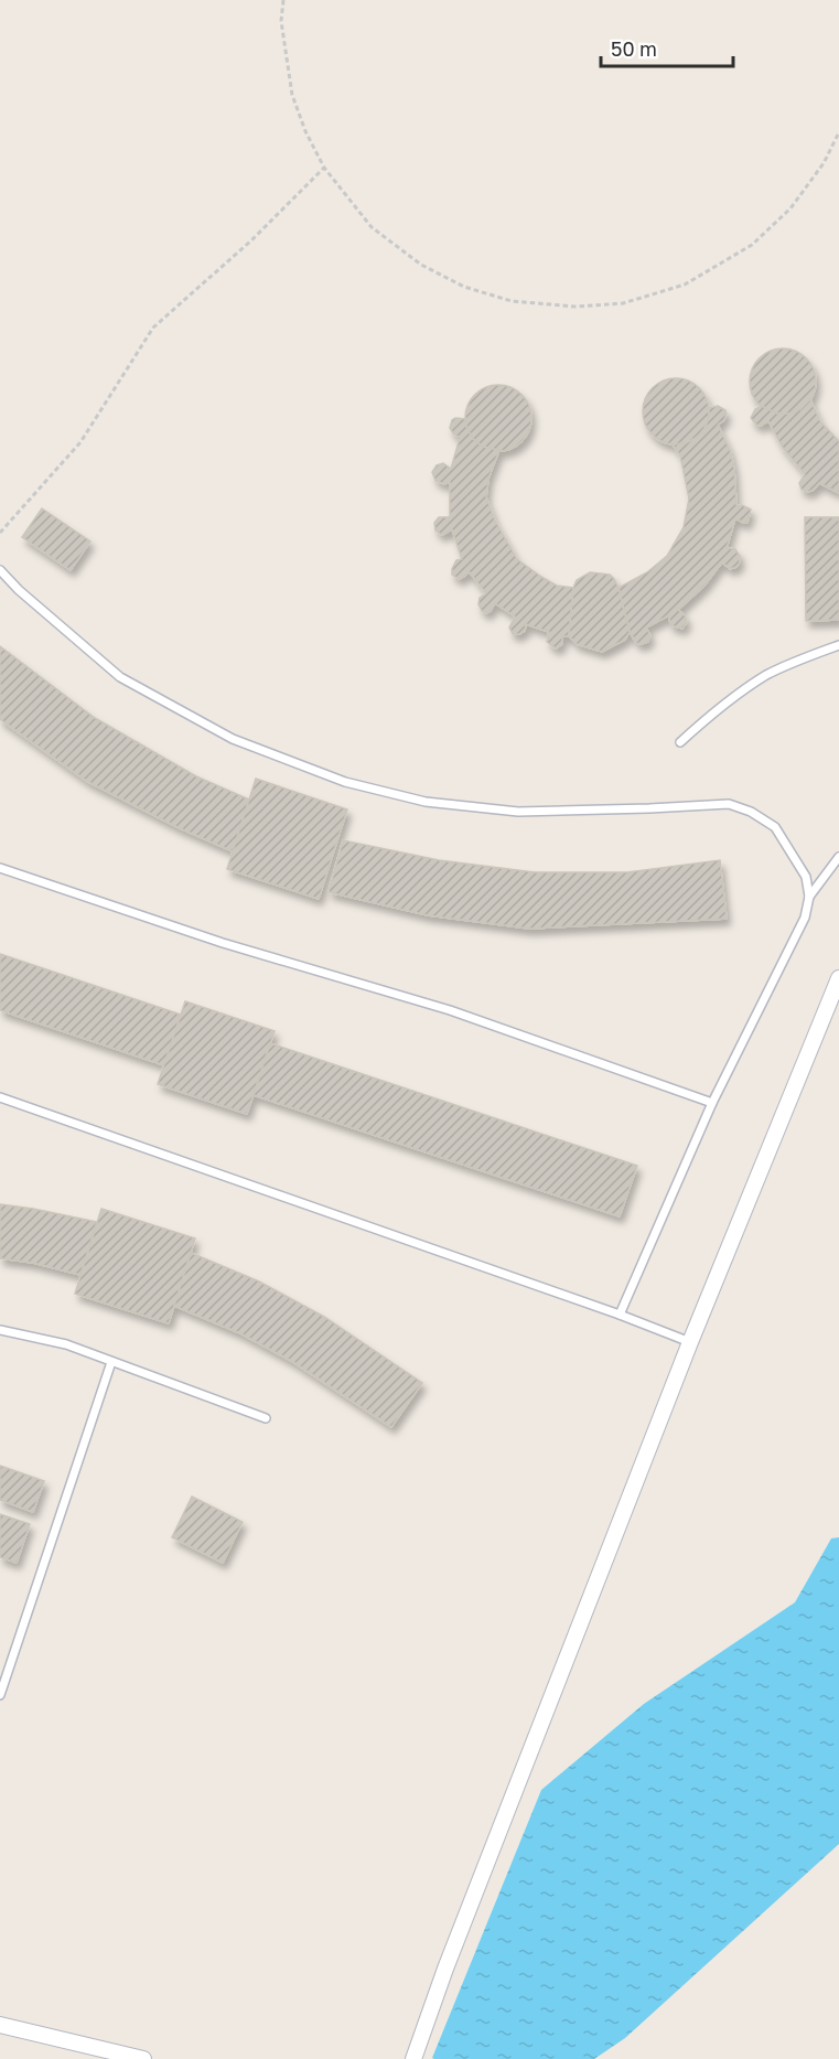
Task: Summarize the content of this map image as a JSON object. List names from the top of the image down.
{
  "scale_bar": "50 m"
}
